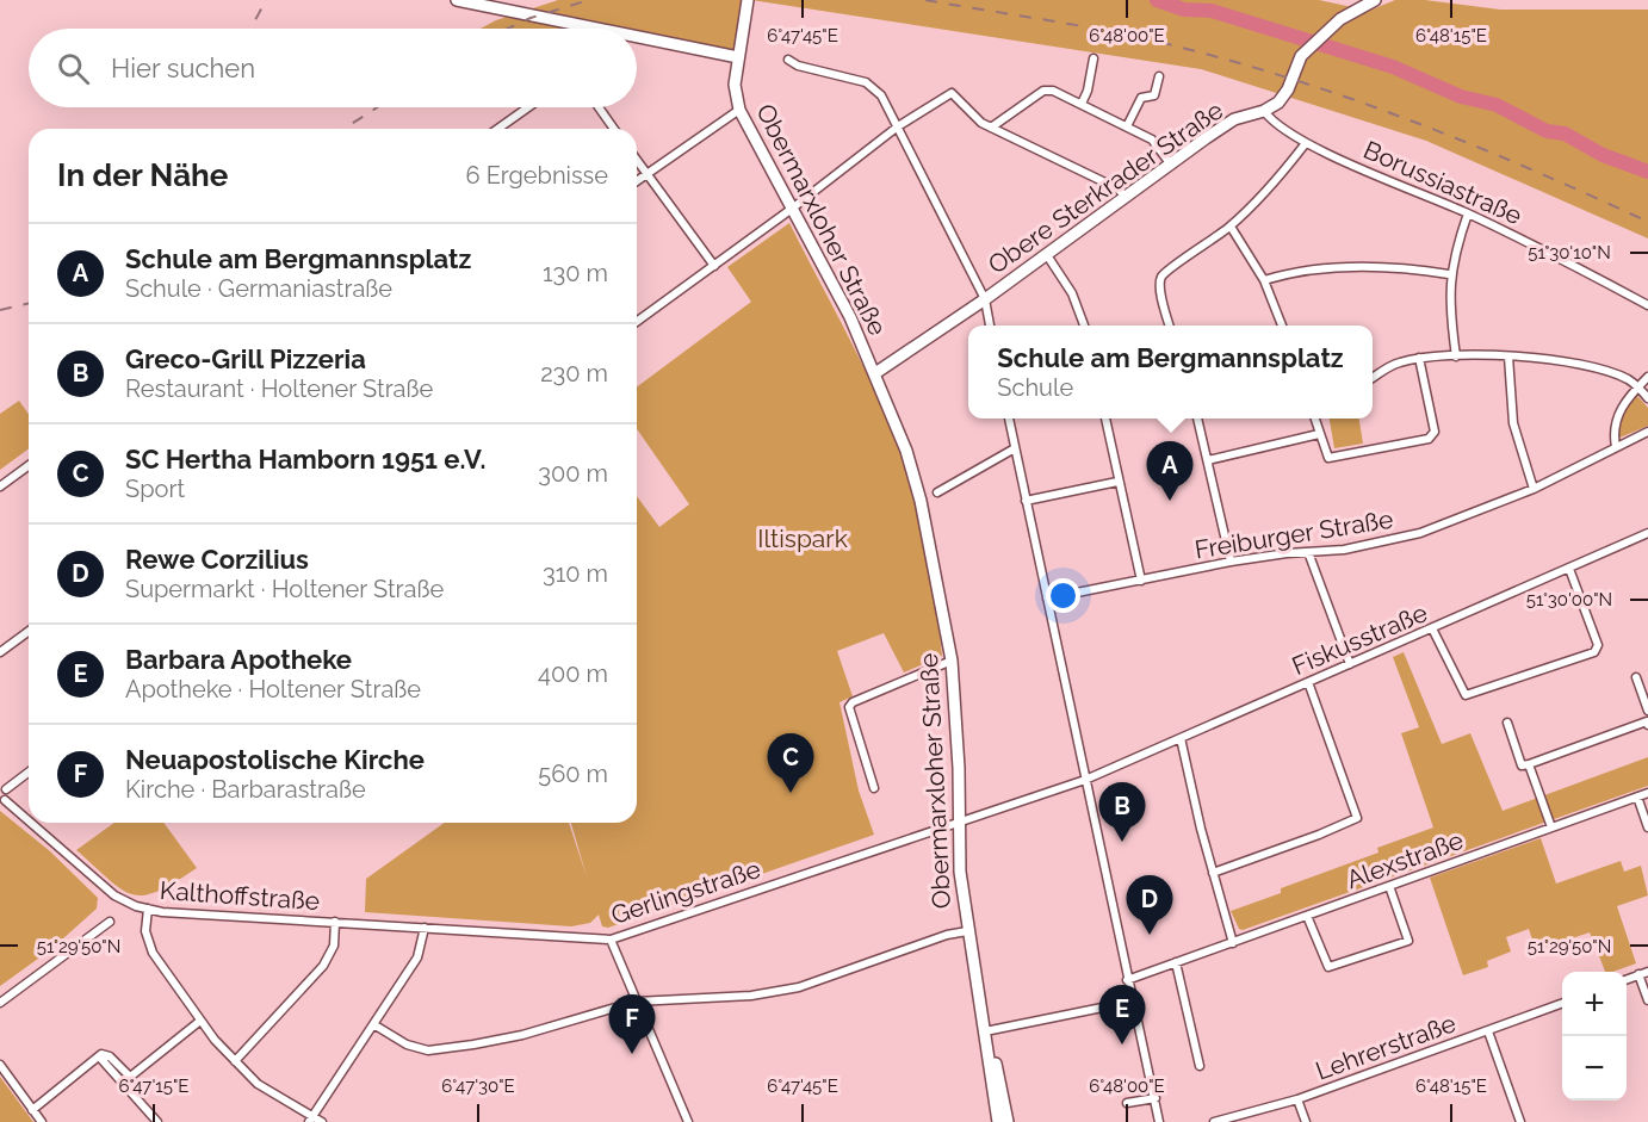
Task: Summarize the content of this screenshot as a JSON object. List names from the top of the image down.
{
  "streets": {
    "street": [
      "Borussiastraße",
      "Obere Sterkrader Straße",
      "Obermarxloher Straße",
      "Freiburger Straße",
      "Fiskusstraße",
      "Alexstraße",
      "Gerlingstraße",
      "Kalthoffstraße",
      "Lehrerstraße"
    ]
  },
  "crossings": [
    ["Borussiastraße", "Obere Sterkrader Straße"],
    ["Obere Sterkrader Straße", "Obermarxloher Straße"],
    ["Obermarxloher Straße", "Gerlingstraße"],
    ["Fiskusstraße", "Gerlingstraße"],
    ["Gerlingstraße", "Kalthoffstraße"]
  ],
  "parks": ["Iltispark"],
  "page": {
    "search": "Hier suchen",
    "heading": ["In der Nähe", "6 Ergebnisse"],
    "list": [
      {
        "mark": "A",
        "name": "Schule am Bergmannsplatz",
        "note": "Schule · Germaniastraße",
        "value": "130 m"
      },
      {
        "mark": "B",
        "name": "Greco-Grill Pizzeria",
        "note": "Restaurant · Holtener Straße",
        "value": "230 m"
      },
      {
        "mark": "C",
        "name": "SC Hertha Hamborn 1951 e.V.",
        "note": "Sport",
        "value": "300 m"
      },
      {
        "mark": "D",
        "name": "Rewe Corzilius",
        "note": "Supermarkt · Holtener Straße",
        "value": "310 m"
      },
      {
        "mark": "E",
        "name": "Barbara Apotheke",
        "note": "Apotheke · Holtener Straße",
        "value": "400 m"
      },
      {
        "mark": "F",
        "name": "Neuapostolische Kirche",
        "note": "Kirche · Barbarastraße",
        "value": "560 m"
      }
    ],
    "popup": ["Schule am Bergmannsplatz", "Schule"],
    "pins": [
      "A",
      "C",
      "B",
      "D",
      "E",
      "F"
    ],
    "map_buttons": ["+", "−"]
  },
  "coordinates": [
    "6°47'45\"E",
    "6°48'00\"E",
    "6°48'15\"E",
    "51°30'10\"N",
    "51°30'00\"N",
    "51°29'50\"N",
    "6°47'15\"E",
    "6°47'30\"E"
  ]
}
